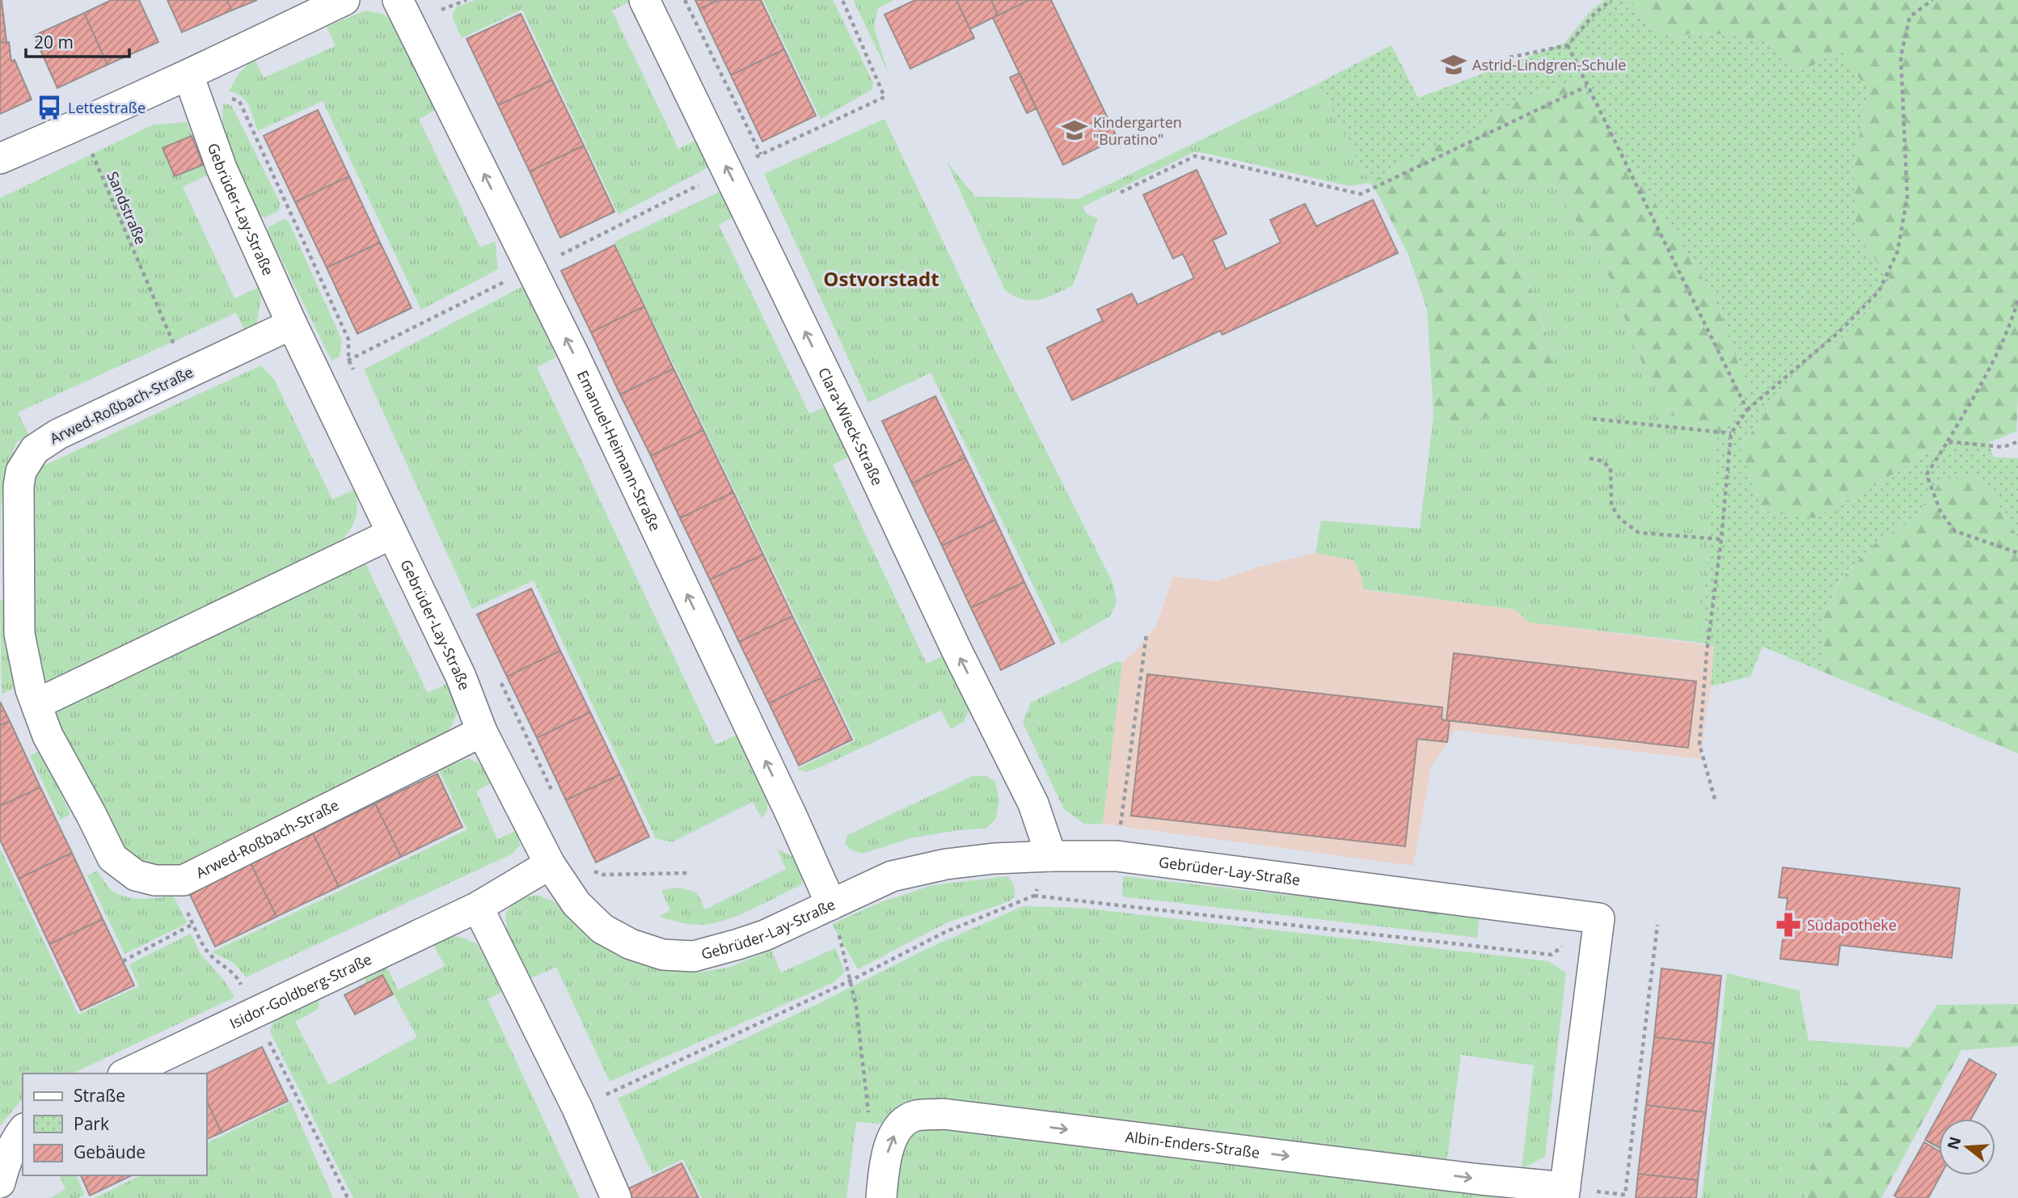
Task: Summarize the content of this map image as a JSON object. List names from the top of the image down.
{
  "streets": {
    "street": [
      "Gebrüder-Lay-Straße",
      "Arwed-Roßbach-Straße",
      "Clara-Wieck-Straße",
      "Emanuel-Heimann-Straße",
      "Isidor-Goldberg-Straße",
      "Albin-Enders-Straße"
    ],
    "path": ["Sandstraße"]
  },
  "crossings": [
    ["Gebrüder-Lay-Straße", "Arwed-Roßbach-Straße"],
    ["Gebrüder-Lay-Straße", "Clara-Wieck-Straße"],
    ["Gebrüder-Lay-Straße", "Emanuel-Heimann-Straße"],
    ["Gebrüder-Lay-Straße", "Isidor-Goldberg-Straße"]
  ],
  "one_way": ["Clara-Wieck-Straße", "Emanuel-Heimann-Straße", "Albin-Enders-Straße"],
  "districts": ["Ostvorstadt"],
  "places": {
    "school or university": ["Astrid-Lindgren-Schule", "Kindergarten \"Buratino\""],
    "bus stop": ["Lettestraße"],
    "pharmacy": ["Südapotheke"]
  },
  "legend": ["Straße", "Park", "Gebäude"],
  "scale_bar": "20 m",
  "north": "left"
}
